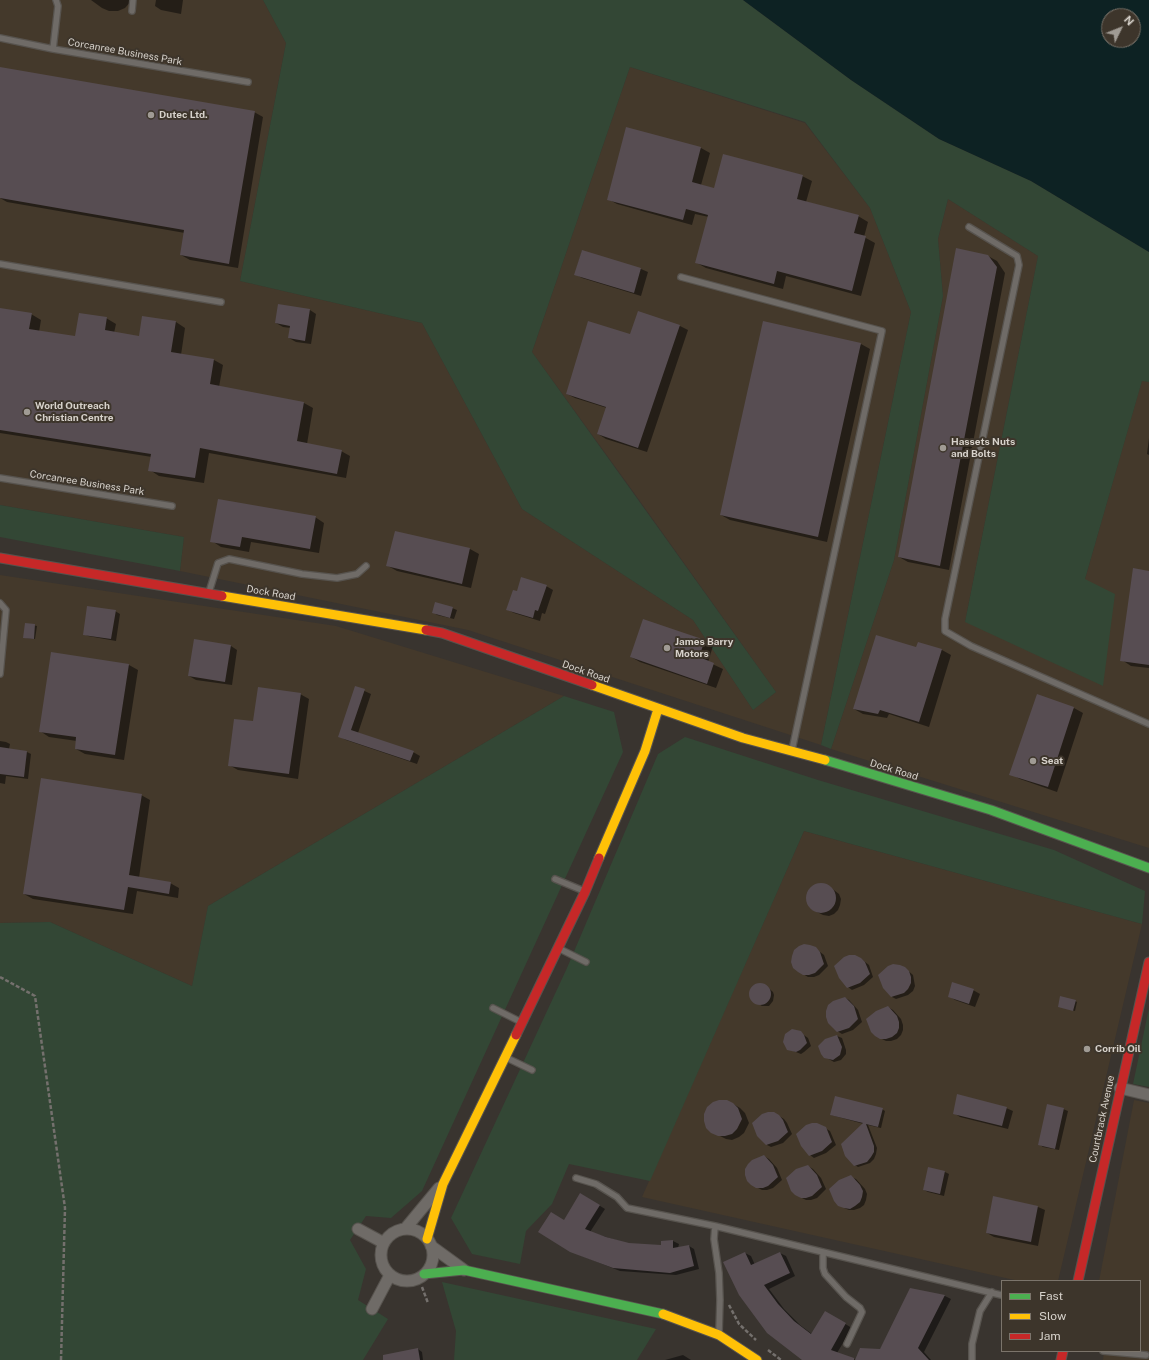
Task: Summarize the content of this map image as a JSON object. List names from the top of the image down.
{
  "streets": {
    "street": ["Dock Road", "Courtbrack Avenue"],
    "lane": ["Corcanree Business Park"]
  },
  "places": [
    "Dutec Ltd.",
    "World Outreach Christian Centre",
    "Hassets Nuts and Bolts",
    "James Barry Motors",
    "Seat",
    "Corrib Oil"
  ],
  "legend": ["Fast", "Slow", "Jam"],
  "north": "top right"
}
